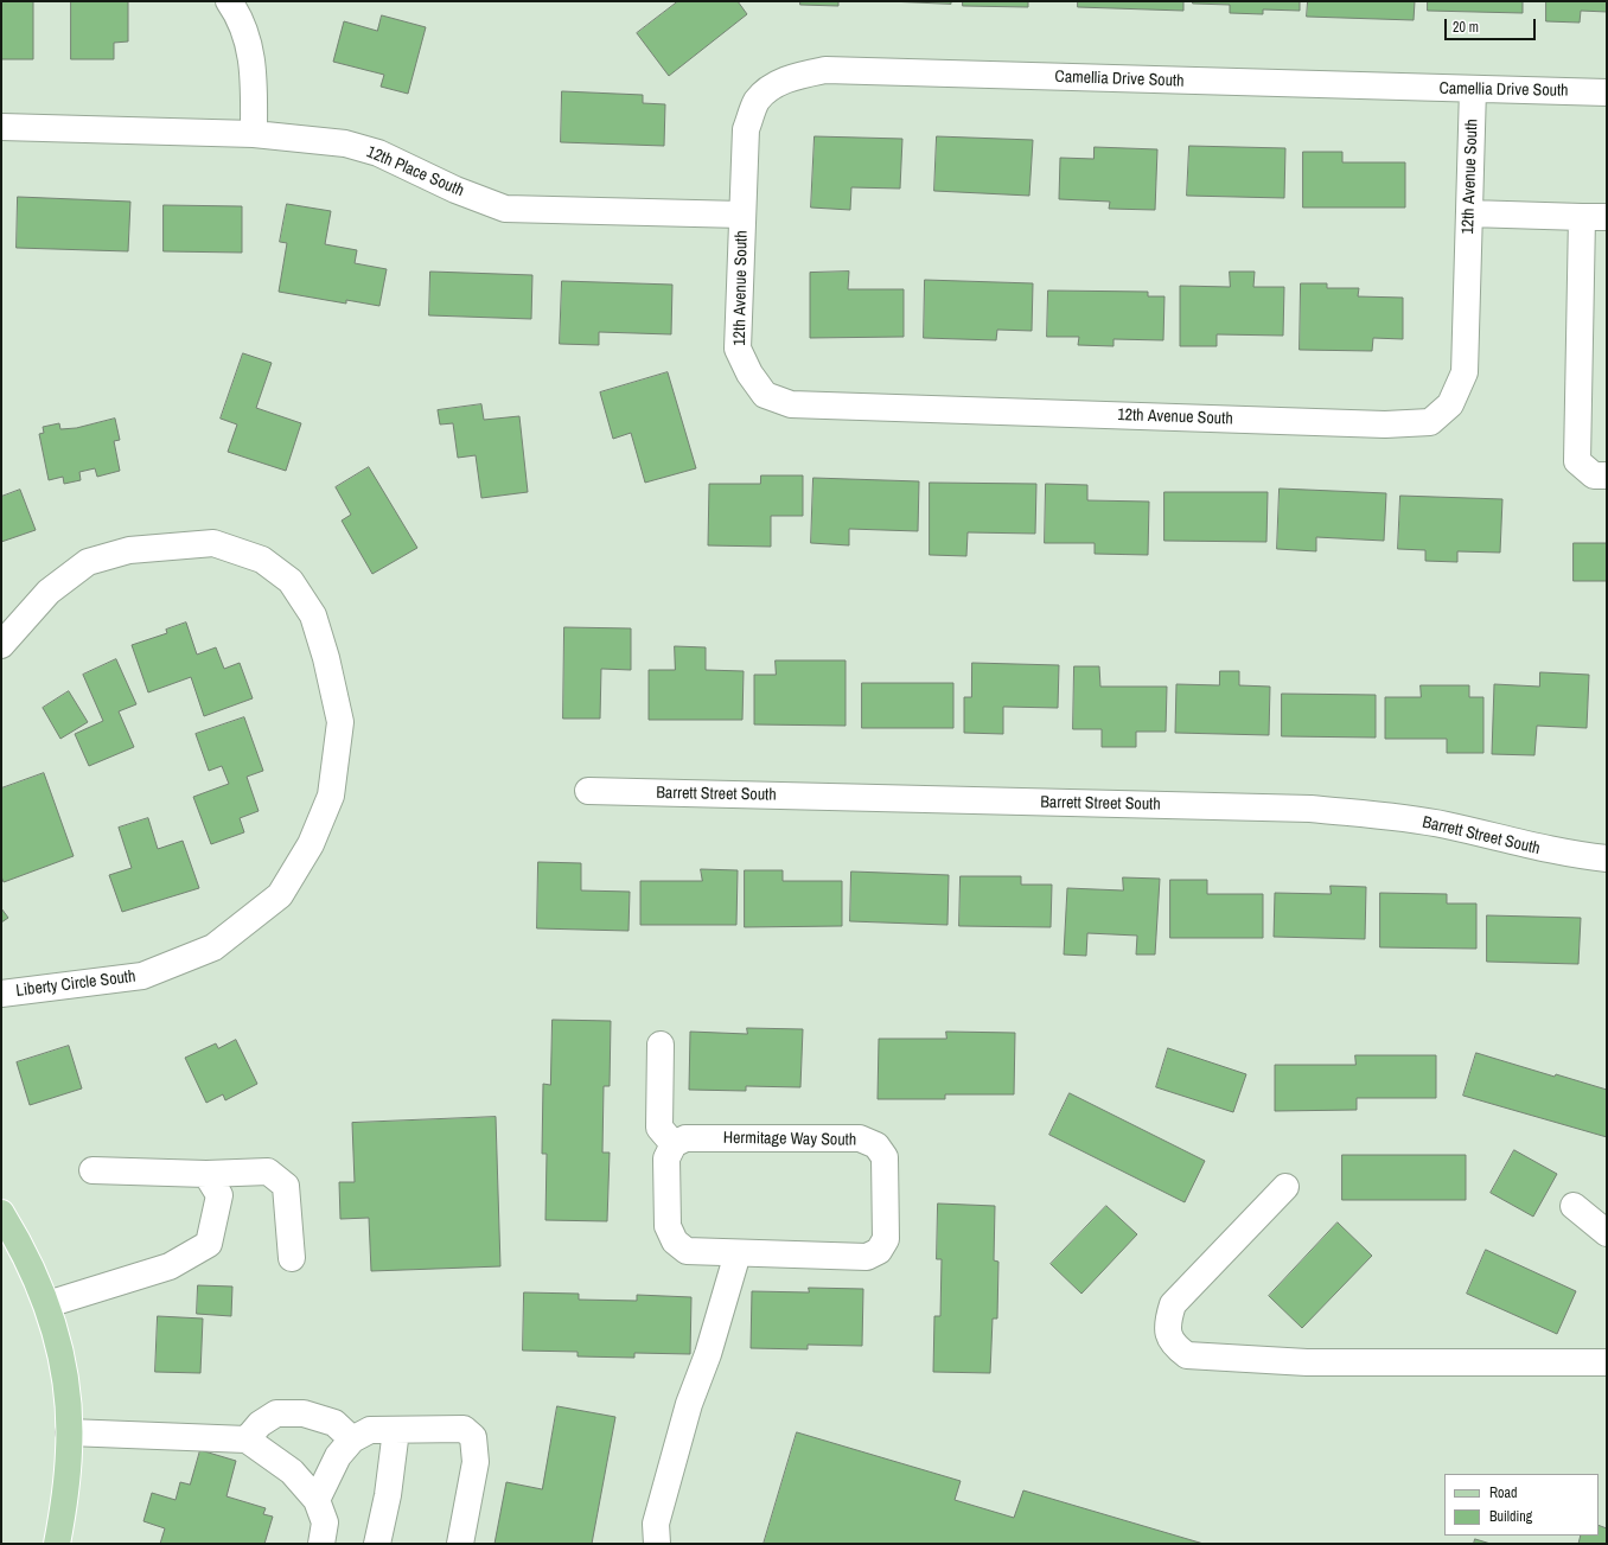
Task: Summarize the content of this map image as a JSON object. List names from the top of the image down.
{
  "streets": {
    "street": [
      "Camellia Drive South",
      "12th Place South",
      "12th Avenue South",
      "Barrett Street South",
      "Liberty Circle South",
      "Hermitage Way South"
    ]
  },
  "crossings": [
    ["Camellia Drive South", "12th Place South"],
    ["Camellia Drive South", "12th Avenue South"],
    ["12th Place South", "12th Avenue South"]
  ],
  "legend": ["Road", "Building"],
  "scale_bar": "20 m"
}
